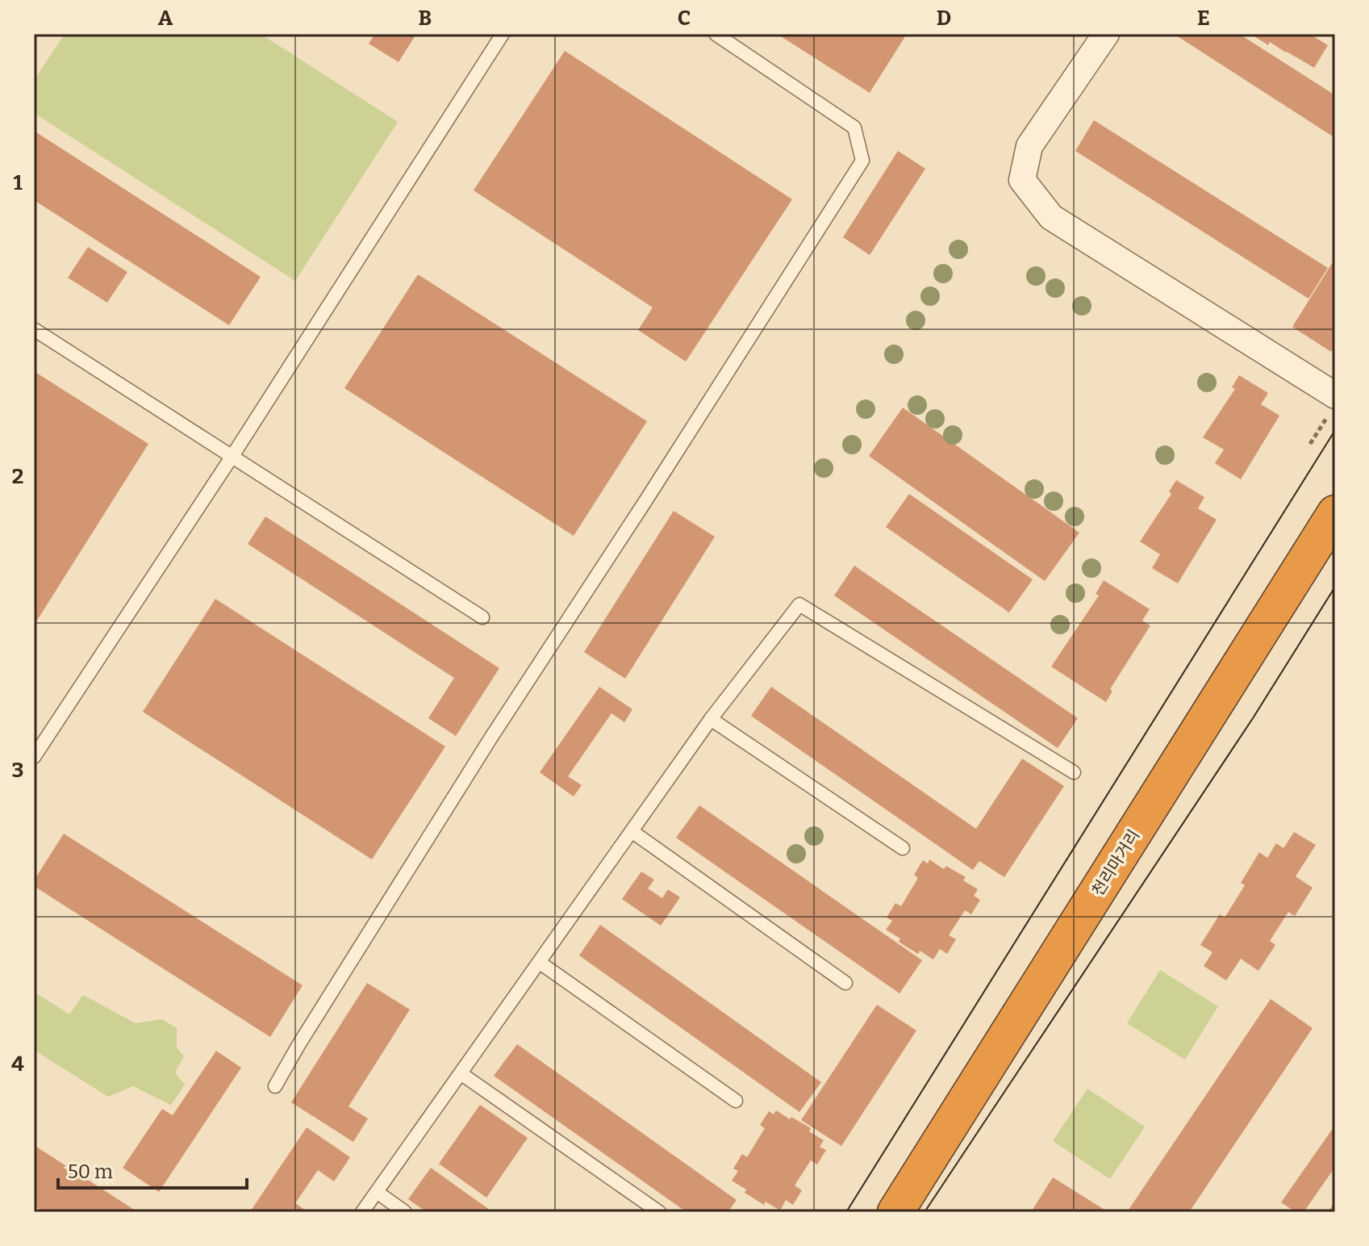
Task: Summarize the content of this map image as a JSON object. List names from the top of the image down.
{
  "streets": {
    "highway": ["천리마거리"]
  },
  "scale_bar": "50 m",
  "grid": {
    "columns": [
      "A",
      "B",
      "C",
      "D",
      "E"
    ],
    "rows": [
      "1",
      "2",
      "3",
      "4"
    ]
  }
}
